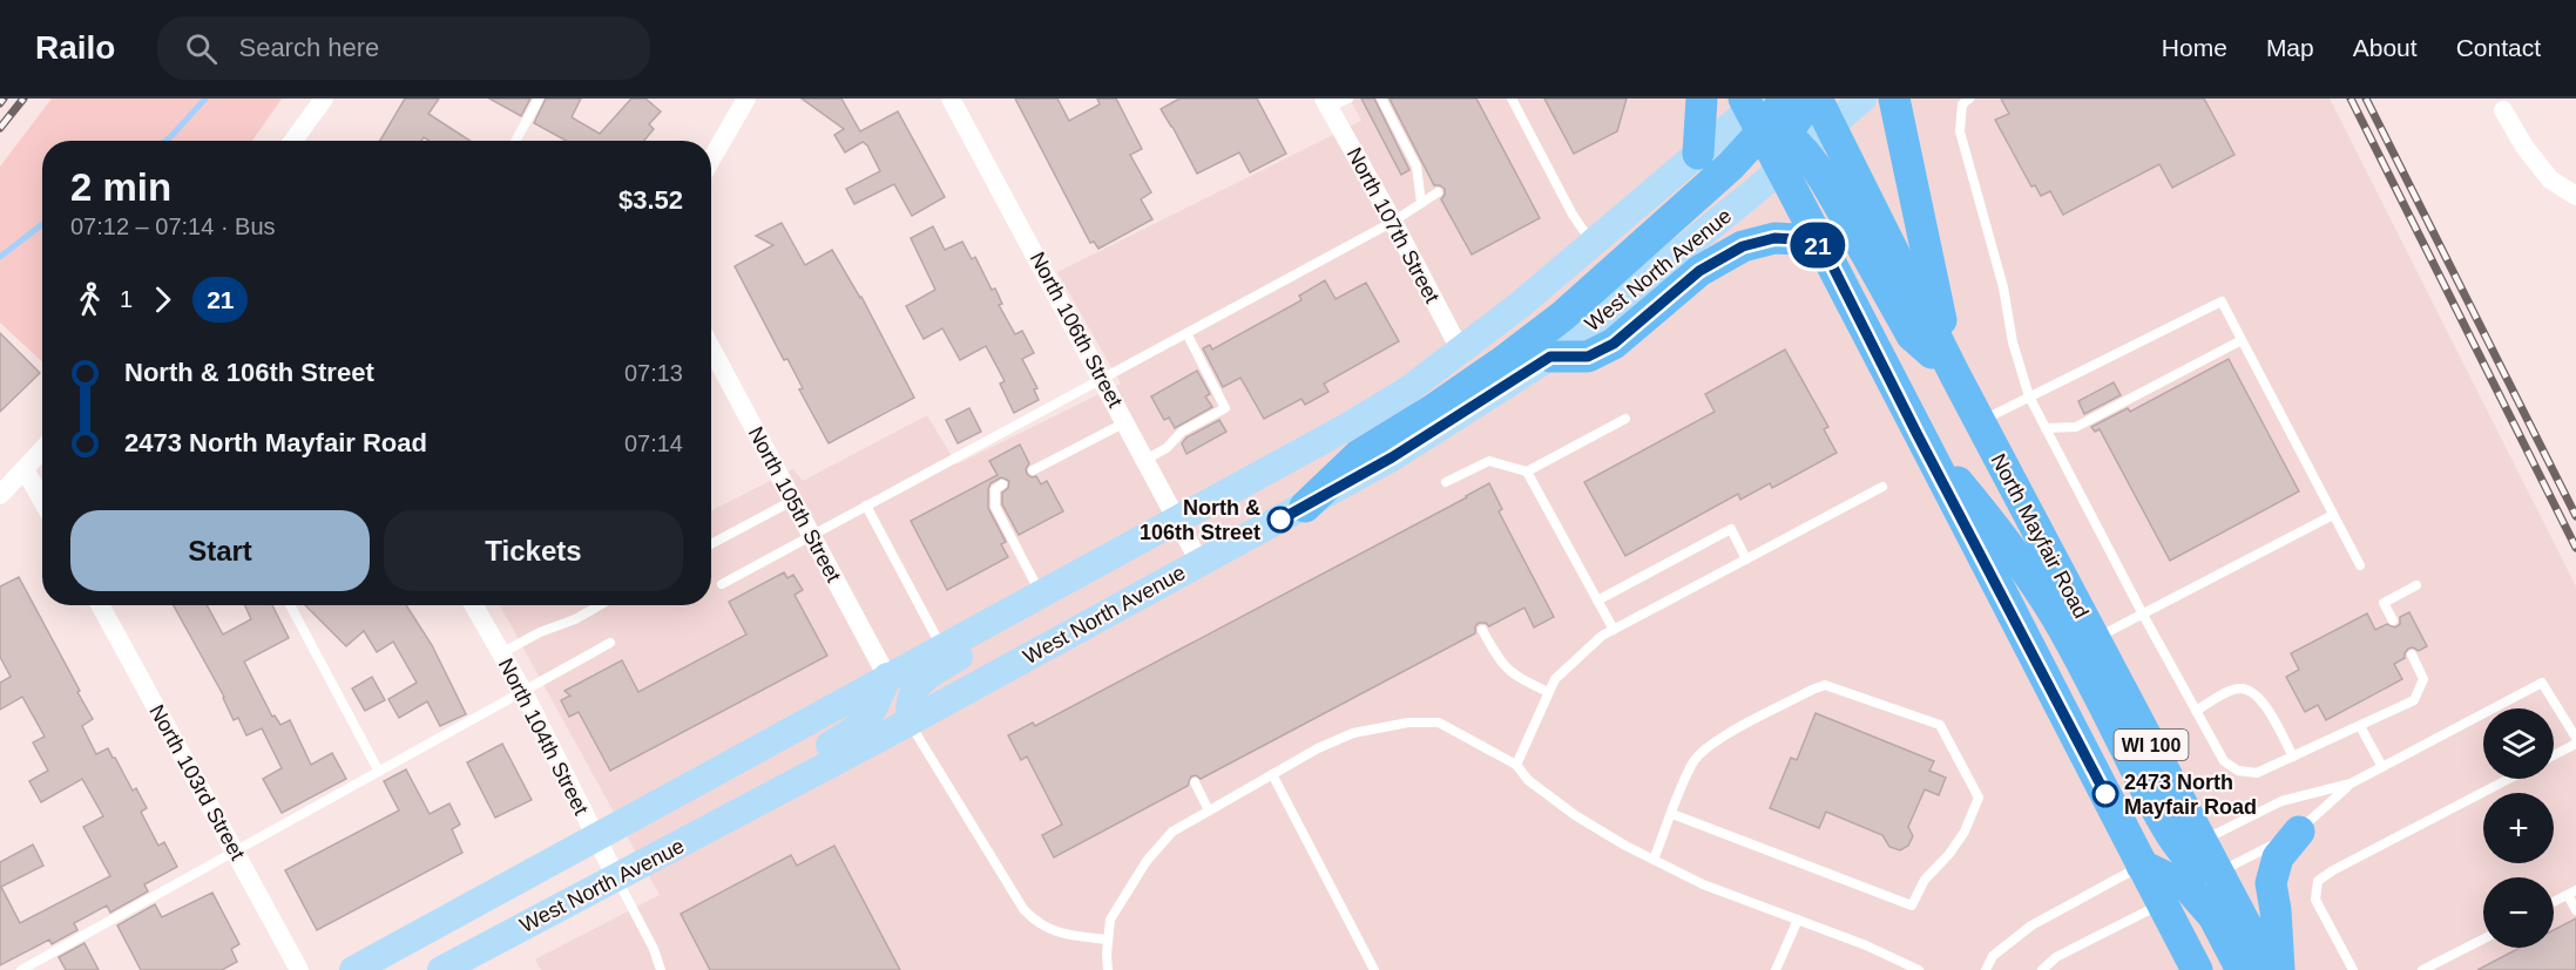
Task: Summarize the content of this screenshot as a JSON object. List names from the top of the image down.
{
  "streets": {
    "main road": ["West North Avenue", "North Mayfair Road", "WI 100"],
    "street": [
      "North 107th Street",
      "North 106th Street",
      "North 105th Street",
      "North 104th Street",
      "North 103rd Street"
    ]
  },
  "crossings": [
    ["North 107th Street", "West North Avenue"],
    ["West North Avenue", "North 106th Street"],
    ["West North Avenue", "North 105th Street"],
    ["West North Avenue", "North Mayfair Road"],
    ["West North Avenue", "North 104th Street"],
    ["West North Avenue", "WI 100"],
    ["North Mayfair Road", "WI 100"]
  ],
  "places": ["North & 106th Street", "2473 North Mayfair Road"],
  "lines": ["bus line 21"],
  "page": {
    "header": "Railo",
    "search": "Search here",
    "nav": [
      "Home",
      "Map",
      "About",
      "Contact"
    ],
    "on_map": "21",
    "heading": ["2 min", "07:12 – 07:14 · Bus", "$3.52"],
    "legs": ["1", "21"],
    "list": [
      {
        "name": "North & 106th Street",
        "value": "07:13"
      },
      {
        "name": "2473 North Mayfair Road",
        "value": "07:14"
      }
    ],
    "buttons": ["Start", "Tickets"],
    "map_buttons": ["+", "−"]
  }
}
